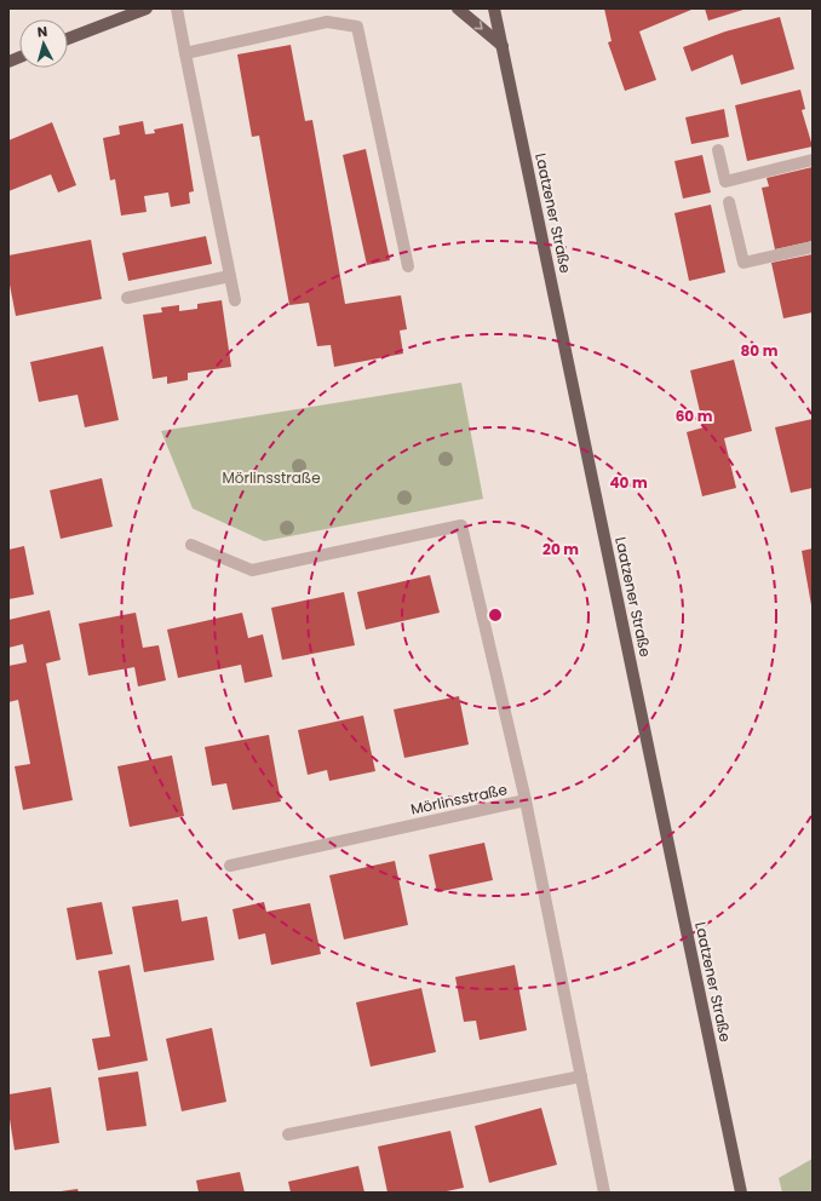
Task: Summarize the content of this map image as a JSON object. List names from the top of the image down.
{
  "streets": {
    "main road": ["Laatzener Straße"],
    "street": ["Mörlinsstraße"]
  },
  "parks": ["Mörlinsstraße"],
  "north": "top",
  "rings": [
    "80 m",
    "60 m",
    "40 m",
    "20 m"
  ]
}
